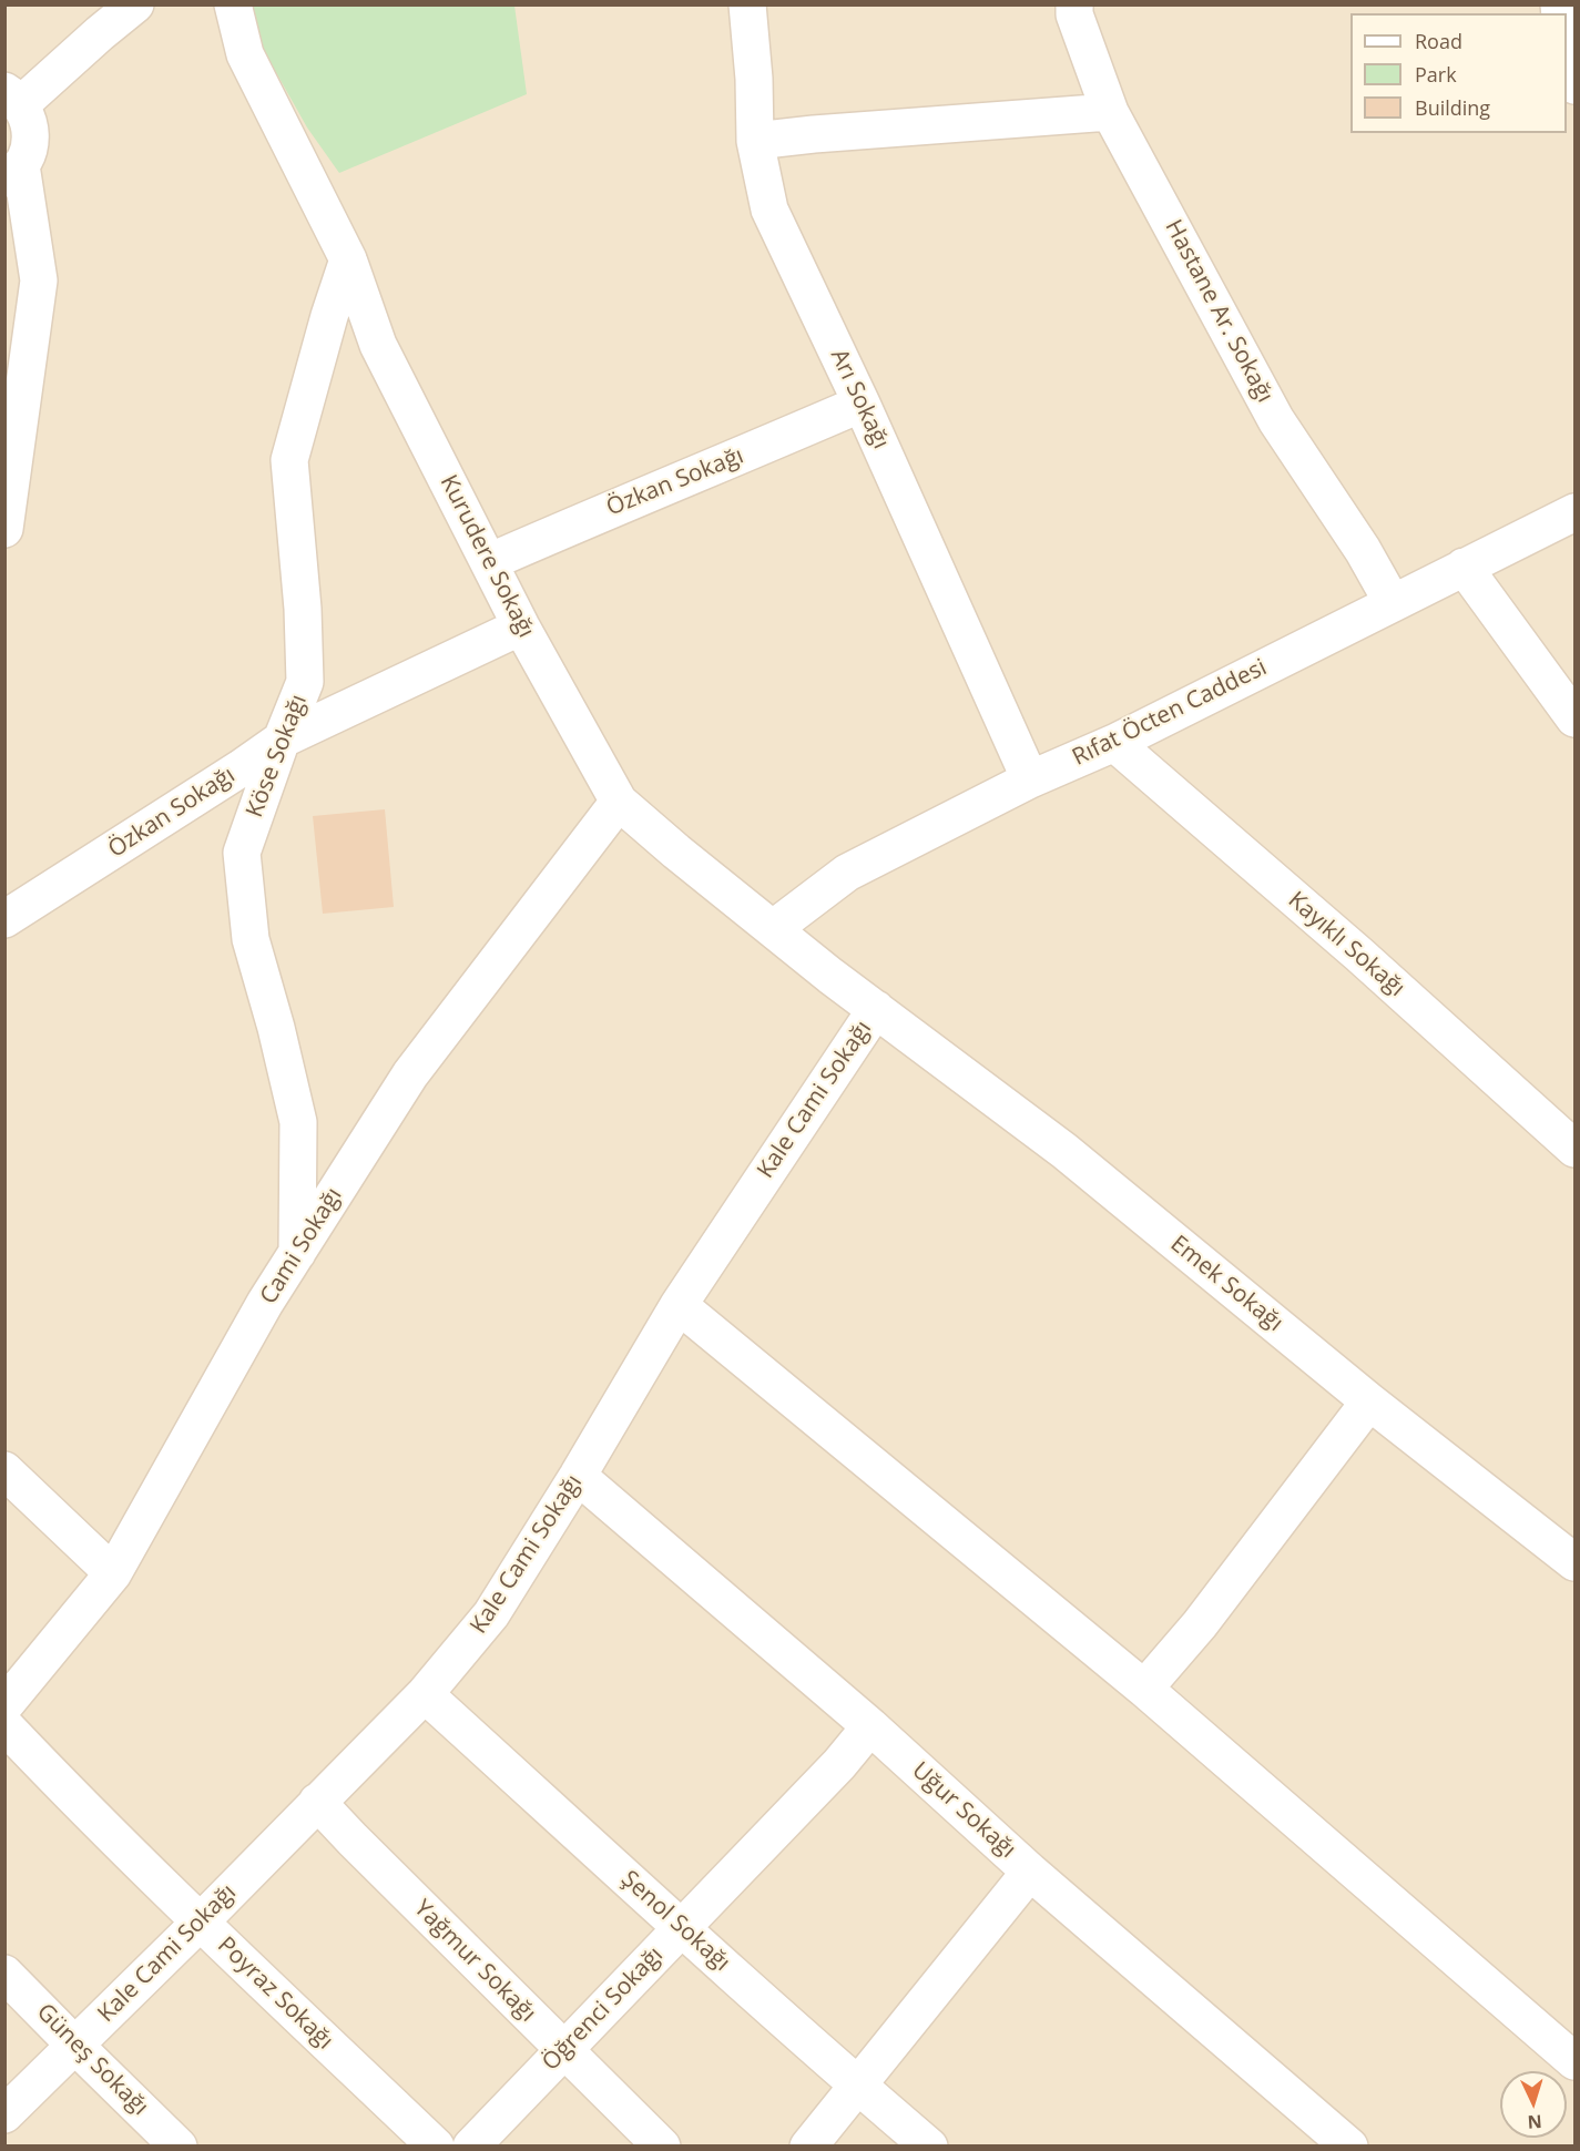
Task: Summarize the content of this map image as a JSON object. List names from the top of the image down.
{
  "streets": {
    "street": [
      "Hastane Ar. Sokağı",
      "Arı Sokağı",
      "Özkan Sokağı",
      "Kurudere Sokağı",
      "Rıfat Öcten Caddesi",
      "Köse Sokağı",
      "Kayıklı Sokağı",
      "Kale Cami Sokağı",
      "Cami Sokağı",
      "Emek Sokağı",
      "Uğur Sokağı",
      "Şenol Sokağı",
      "Yağmur Sokağı",
      "Poyraz Sokağı",
      "Öğrenci Sokağı",
      "Güneş Sokağı"
    ]
  },
  "crossings": [
    ["Hastane Ar. Sokağı", "Rıfat Öcten Caddesi"],
    ["Arı Sokağı", "Özkan Sokağı"],
    ["Arı Sokağı", "Rıfat Öcten Caddesi"],
    ["Özkan Sokağı", "Kurudere Sokağı"],
    ["Özkan Sokağı", "Köse Sokağı"],
    ["Kurudere Sokağı", "Rıfat Öcten Caddesi"],
    ["Kurudere Sokağı", "Köse Sokağı"],
    ["Kurudere Sokağı", "Kale Cami Sokağı"],
    ["Kurudere Sokağı", "Cami Sokağı"],
    ["Kurudere Sokağı", "Emek Sokağı"],
    ["Rıfat Öcten Caddesi", "Kayıklı Sokağı"],
    ["Köse Sokağı", "Cami Sokağı"],
    ["Kale Cami Sokağı", "Emek Sokağı"],
    ["Kale Cami Sokağı", "Uğur Sokağı"],
    ["Kale Cami Sokağı", "Şenol Sokağı"],
    ["Kale Cami Sokağı", "Yağmur Sokağı"],
    ["Kale Cami Sokağı", "Poyraz Sokağı"],
    ["Kale Cami Sokağı", "Güneş Sokağı"],
    ["Uğur Sokağı", "Öğrenci Sokağı"],
    ["Şenol Sokağı", "Öğrenci Sokağı"],
    ["Yağmur Sokağı", "Öğrenci Sokağı"]
  ],
  "legend": ["Road", "Park", "Building"],
  "north": "bottom"
}
